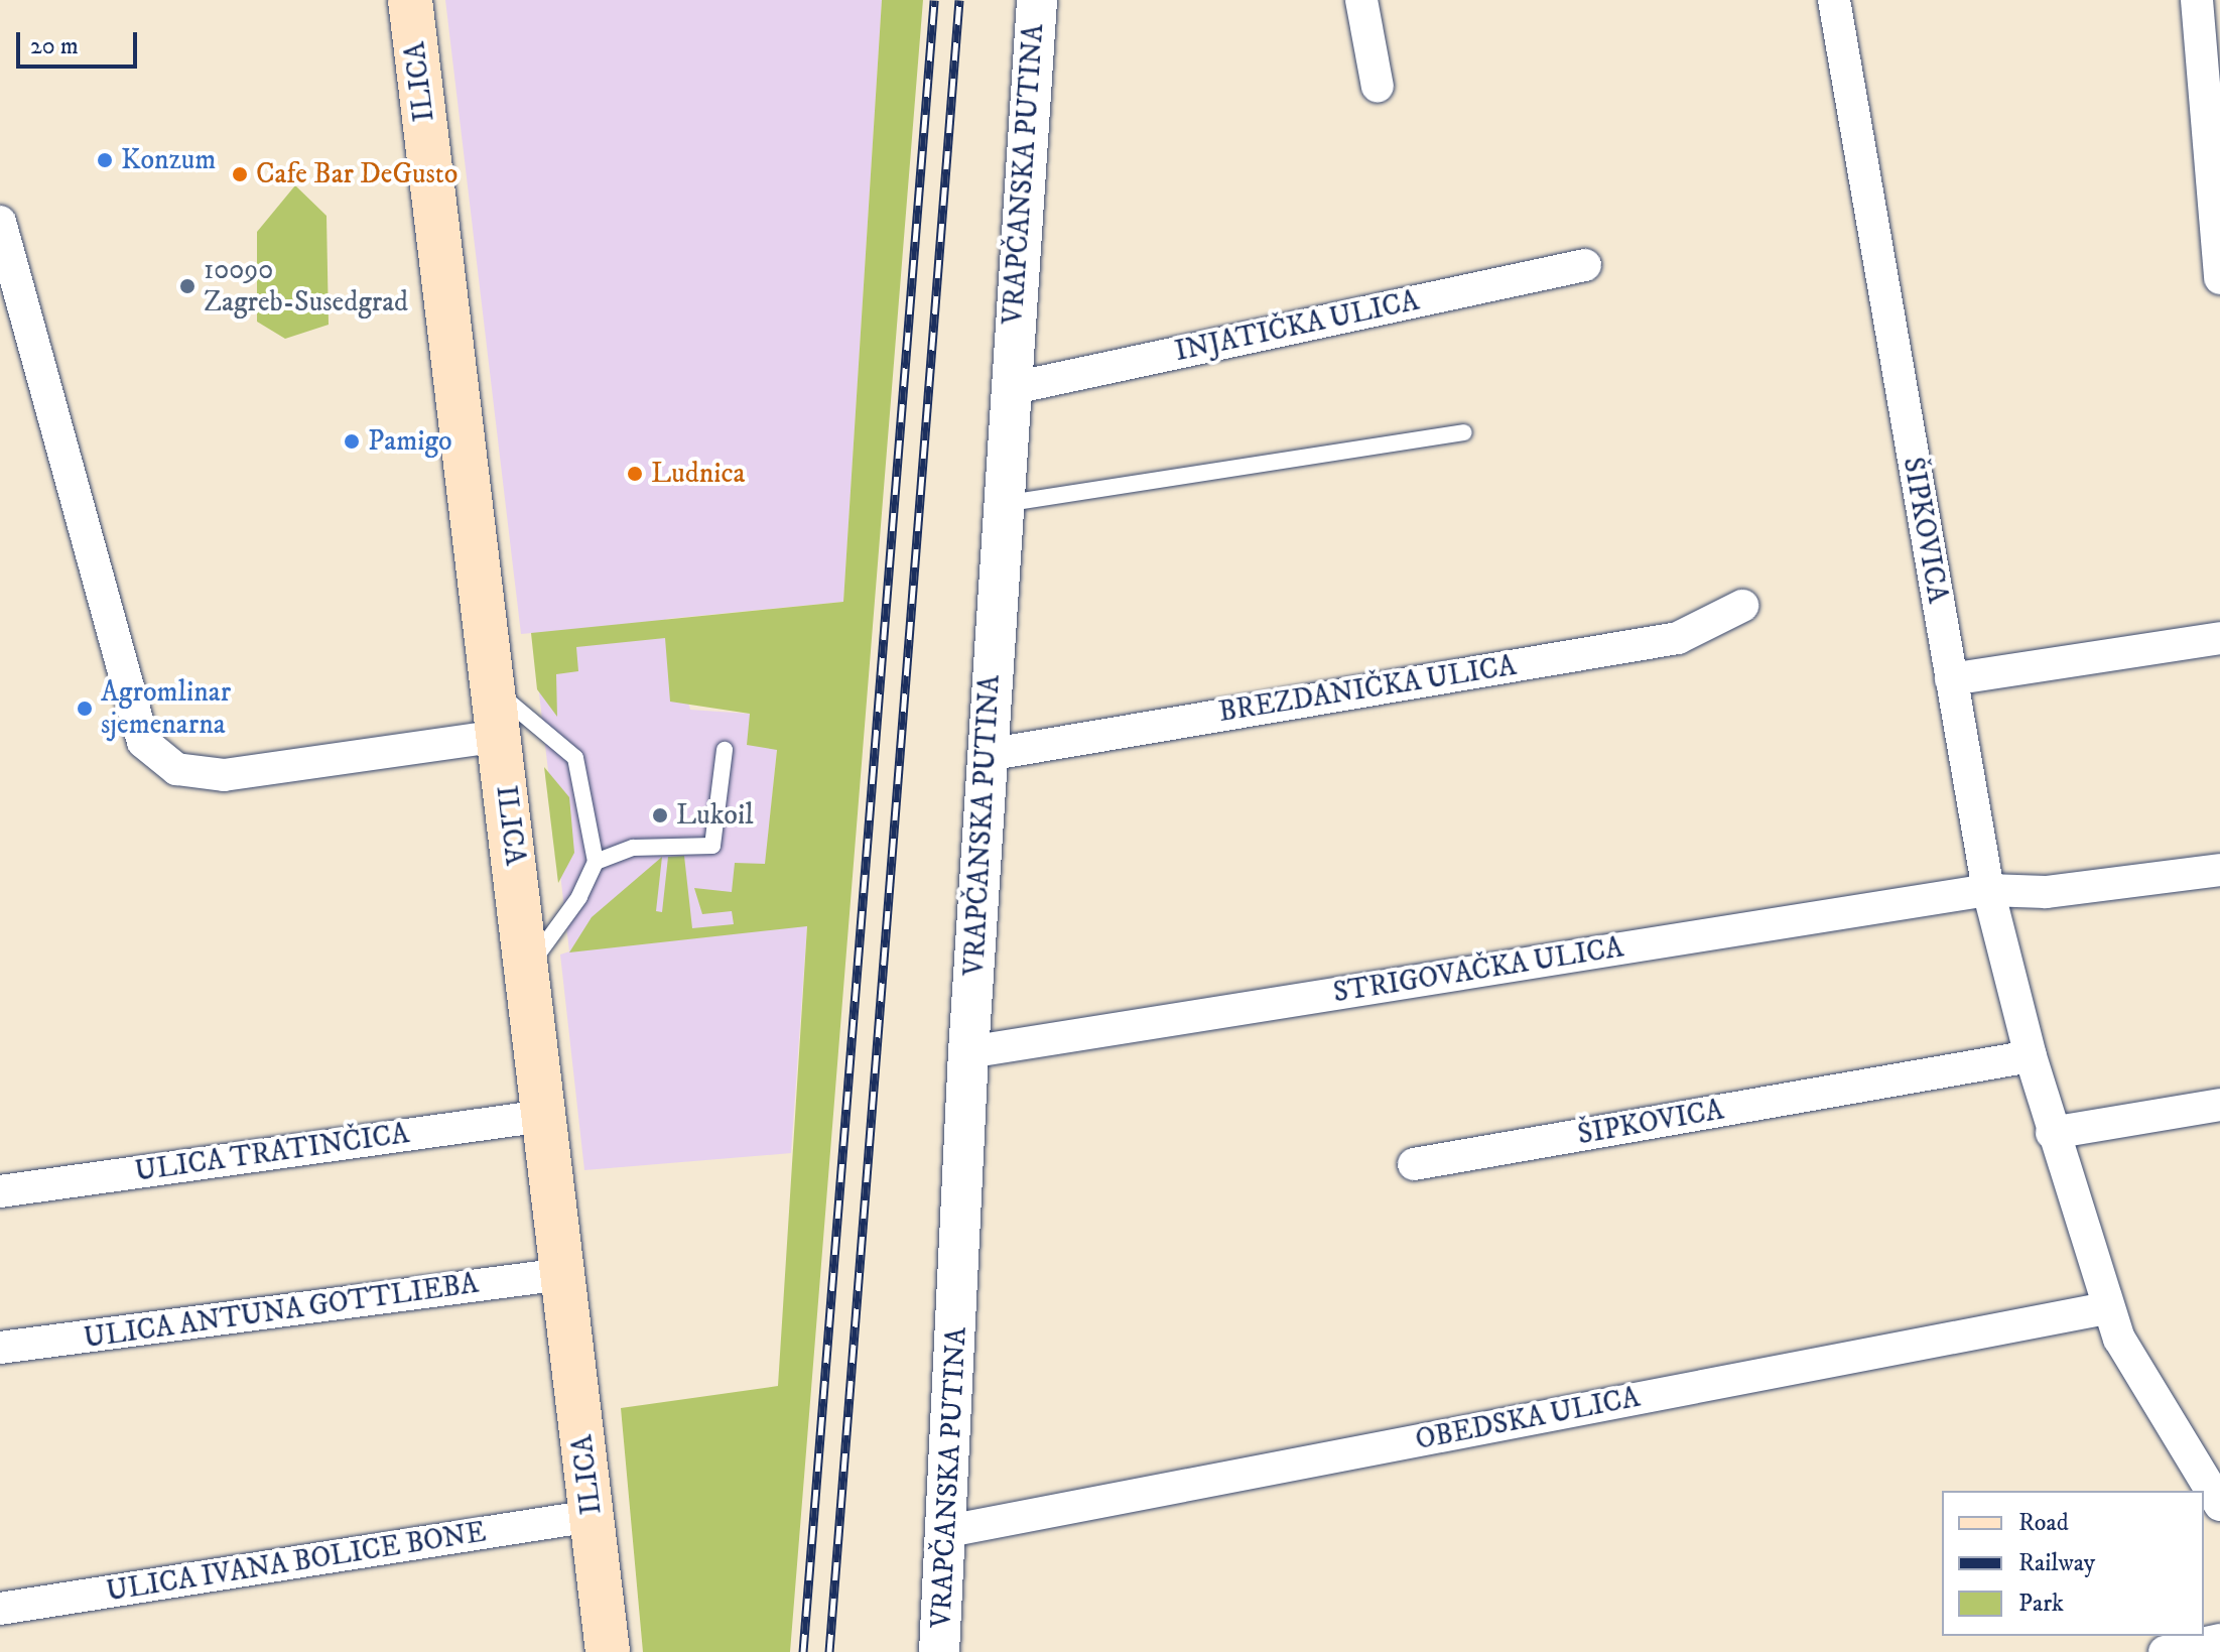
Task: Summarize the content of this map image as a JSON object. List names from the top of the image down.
{
  "streets": {
    "main road": ["ILICA"],
    "street": [
      "VRAPČANSKA PUTINA",
      "INJATIČKA ULICA",
      "ŠIPKOVICA",
      "BREZDANIČKA ULICA",
      "STRIGOVAČKA ULICA",
      "ULICA TRATINČICA",
      "ULICA ANTUNA GOTTLIEBA",
      "OBEDSKA ULICA",
      "ULICA IVANA BOLICE BONE"
    ]
  },
  "crossings": [
    ["ILICA", "ULICA TRATINČICA"],
    ["ILICA", "ULICA ANTUNA GOTTLIEBA"],
    ["ILICA", "ULICA IVANA BOLICE BONE"],
    ["VRAPČANSKA PUTINA", "INJATIČKA ULICA"],
    ["VRAPČANSKA PUTINA", "BREZDANIČKA ULICA"],
    ["VRAPČANSKA PUTINA", "STRIGOVAČKA ULICA"],
    ["VRAPČANSKA PUTINA", "OBEDSKA ULICA"],
    ["ŠIPKOVICA", "STRIGOVAČKA ULICA"],
    ["ŠIPKOVICA", "OBEDSKA ULICA"]
  ],
  "places": [
    "Konzum",
    "Cafe Bar DeGusto",
    "10090 Zagreb-Susedgrad",
    "Pamigo",
    "Ludnica",
    "Agromlinar sjemenarna",
    "Lukoil"
  ],
  "legend": ["Road", "Railway", "Park"],
  "scale_bar": "20 m"
}
